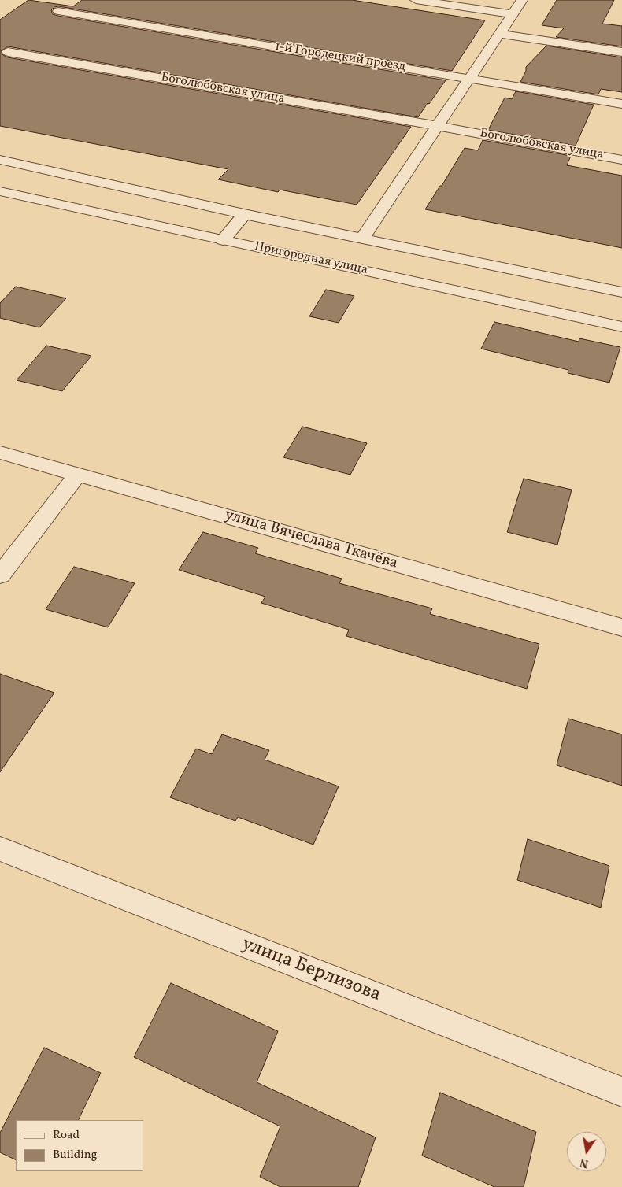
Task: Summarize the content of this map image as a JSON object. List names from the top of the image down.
{
  "streets": {
    "street": [
      "1-й Городецкий проезд",
      "Боголюбовская улица",
      "Пригородная улица",
      "улица Вячеслава Ткачёва",
      "улица Берлизова"
    ]
  },
  "legend": ["Road", "Building"],
  "north": "bottom"
}
